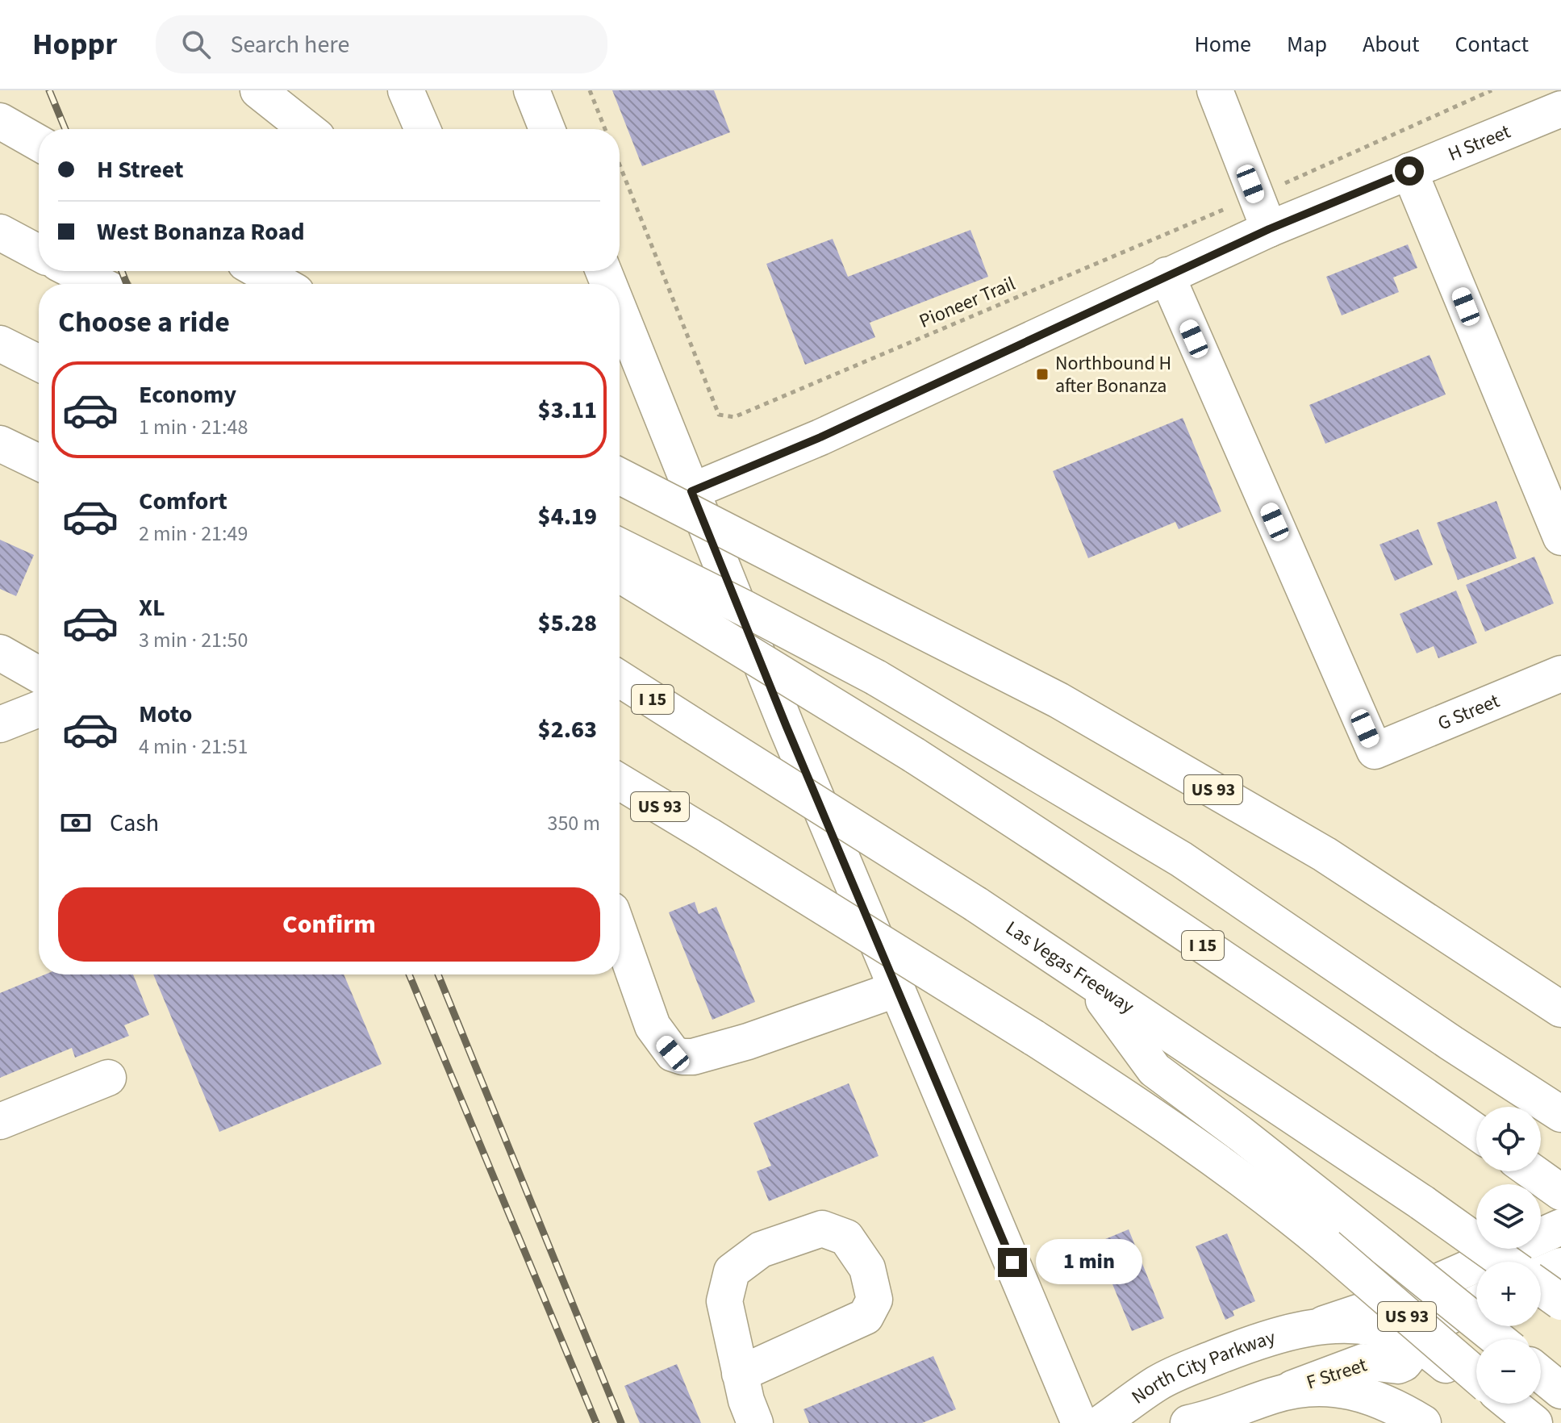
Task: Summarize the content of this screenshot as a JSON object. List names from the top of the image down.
{
  "streets": {
    "main road": [
      "H Street",
      "I 15",
      "G Street",
      "US 93",
      "Las Vegas Freeway",
      "North City Parkway",
      "F Street"
    ],
    "path": ["Pioneer Trail"]
  },
  "crossings": [
    ["H Street", "G Street"]
  ],
  "places": {
    "transit": ["Northbound H after Bonanza"]
  },
  "page": {
    "header": "Hoppr",
    "search": "Search here",
    "nav": [
      "Home",
      "Map",
      "About",
      "Contact"
    ],
    "banner": ["H Street", "West Bonanza Road"],
    "heading": "Choose a ride",
    "list": [
      {
        "name": "Economy",
        "note": "1 min · 21:48",
        "value": "$3.11"
      },
      {
        "name": "Comfort",
        "note": "2 min · 21:49",
        "value": "$4.19"
      },
      {
        "name": "XL",
        "note": "3 min · 21:50",
        "value": "$5.28"
      },
      {
        "name": "Moto",
        "note": "4 min · 21:51",
        "value": "$2.63"
      }
    ],
    "pay": ["Cash", "350 m"],
    "buttons": "Confirm",
    "map_buttons": ["+", "−"],
    "bubble": "1 min"
  }
}
